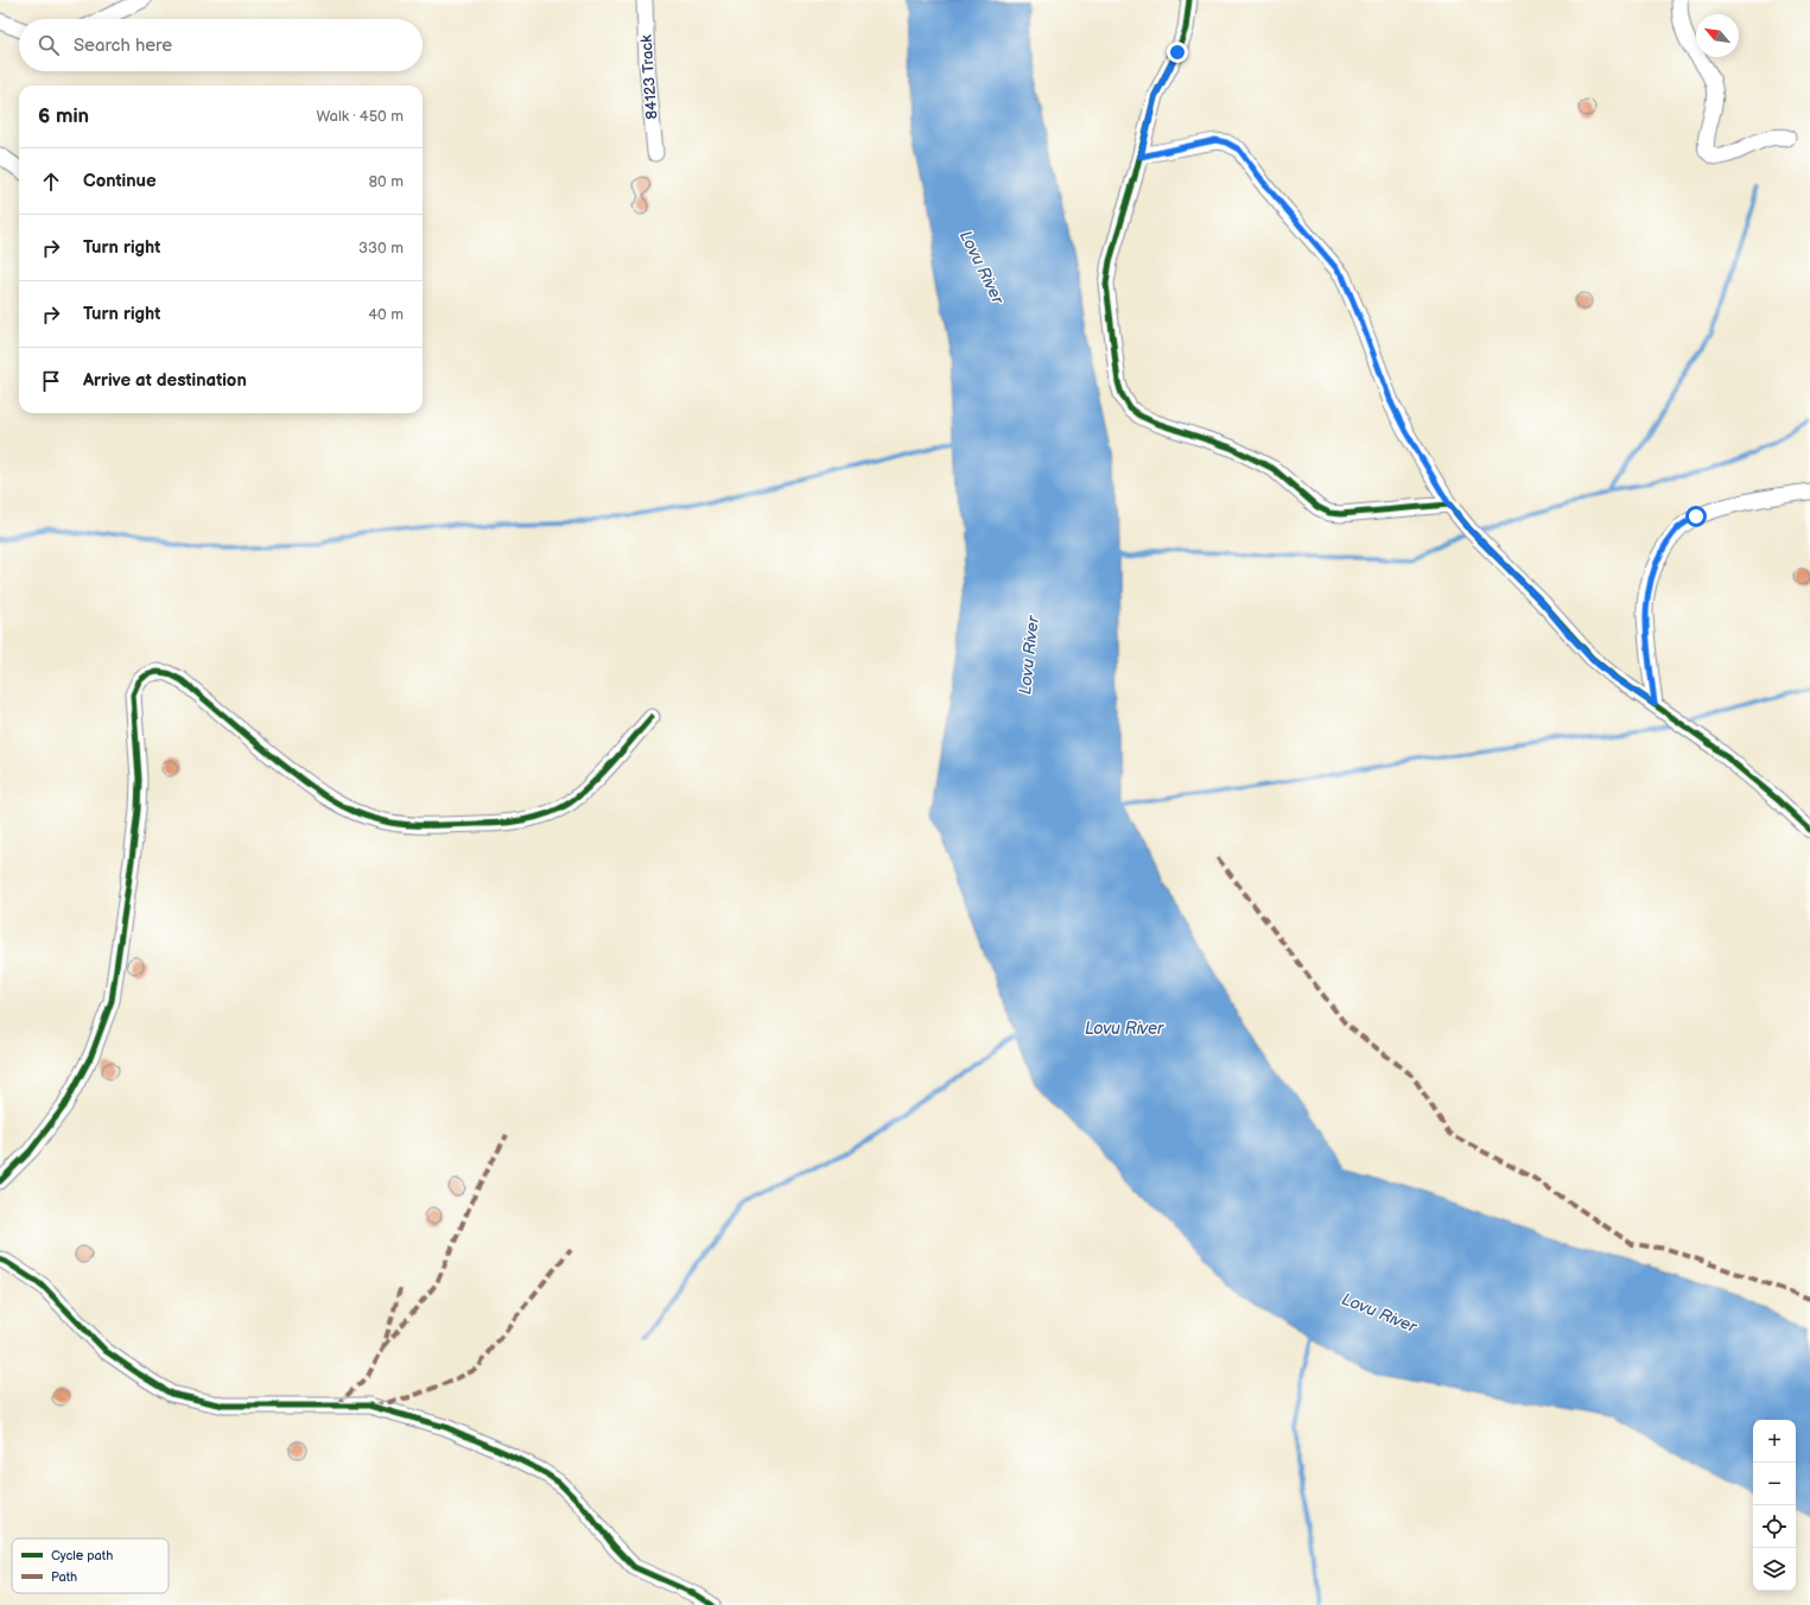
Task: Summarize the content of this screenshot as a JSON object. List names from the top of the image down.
{
  "streets": {
    "street": ["84123 Track"]
  },
  "water": ["Lovu River"],
  "legend": ["Cycle path", "Path"],
  "north": "top left",
  "page": {
    "search": "Search here",
    "heading": ["6 min", "Walk · 450 m"],
    "list": [
      ["Continue", "80 m"],
      ["Turn right", "330 m"],
      ["Turn right", "40 m"],
      "Arrive at destination"
    ],
    "map_buttons": ["+", "−"]
  }
}
